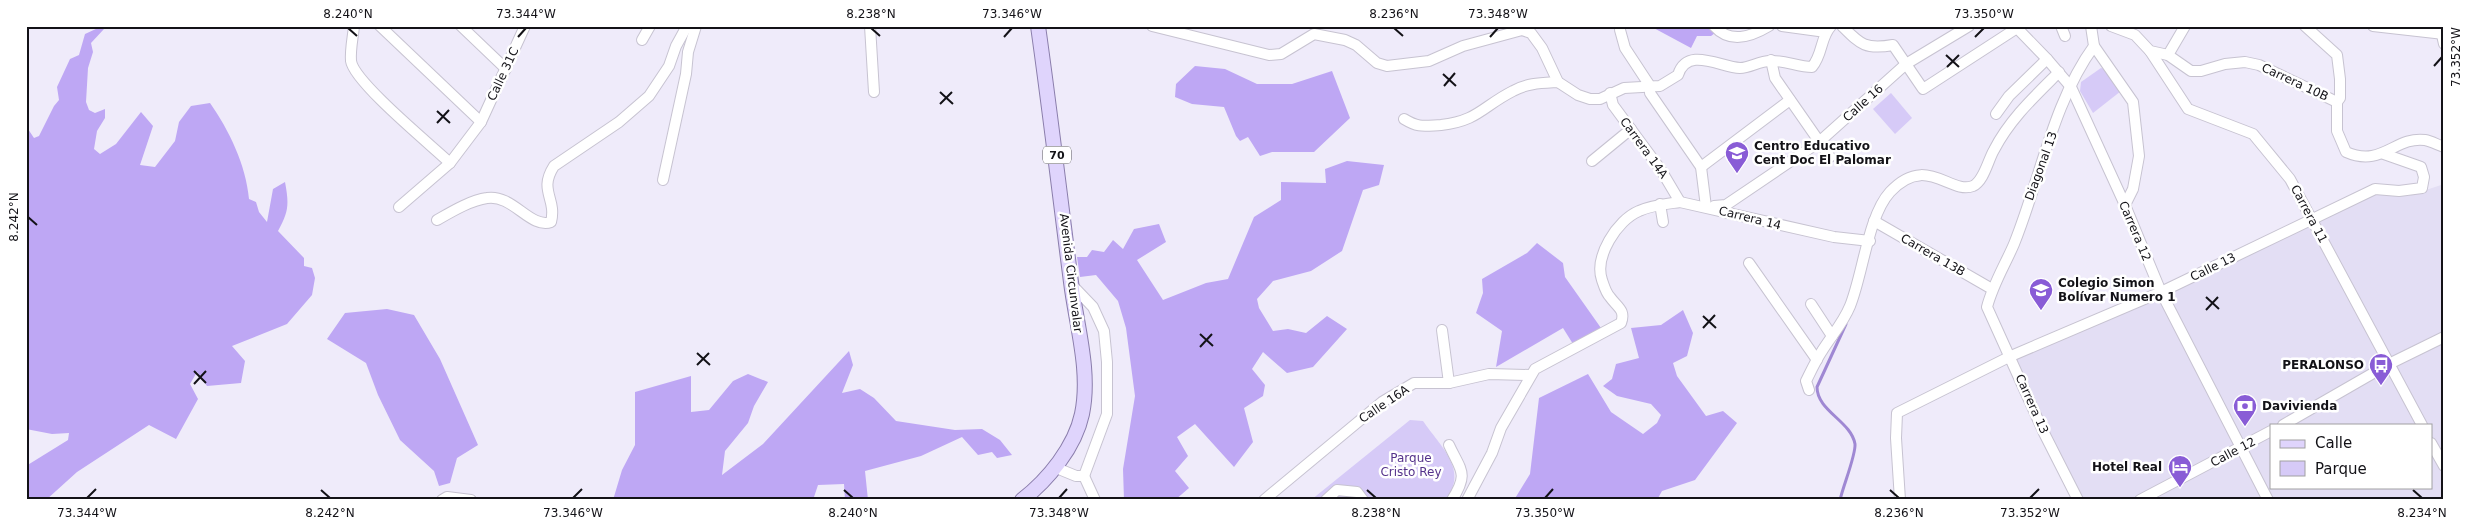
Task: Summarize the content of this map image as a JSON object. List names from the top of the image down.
{
  "streets": {
    "main road": ["70", "Avenida Circunvalar"],
    "street": [
      "Calle 31C",
      "Carrera 10B",
      "Calle 16",
      "Carrera 14A",
      "Diagonal 13",
      "Carrera 11",
      "Carrera 14",
      "Carrera 12",
      "Carrera 13B",
      "Calle 13",
      "Calle 16A",
      "Carrera 13",
      "Calle 12"
    ]
  },
  "crossings": [
    ["Carrera 10B", "Carrera 11"],
    ["Calle 16", "Carrera 14"],
    ["Diagonal 13", "Carrera 12"],
    ["Diagonal 13", "Carrera 13B"],
    ["Diagonal 13", "Carrera 13"],
    ["Carrera 11", "Calle 13"],
    ["Carrera 12", "Calle 13"],
    ["Carrera 12", "Calle 12"],
    ["Calle 13", "Carrera 13"]
  ],
  "parks": ["Parque Cristo Rey"],
  "places": {
    "school or university": ["Centro Educativo Cent Doc El Palomar", "Colegio Simon Bolívar Numero 1"],
    "bus stop": ["PERALONSO"],
    "bank": ["Davivienda"],
    "hotel": ["Hotel Real"]
  },
  "legend": ["Calle", "Parque"],
  "coordinates": [
    "8.240°N",
    "73.344°W",
    "8.238°N",
    "73.346°W",
    "8.236°N",
    "73.348°W",
    "73.350°W",
    "73.352°W",
    "8.242°N",
    "8.234°N"
  ]
}
